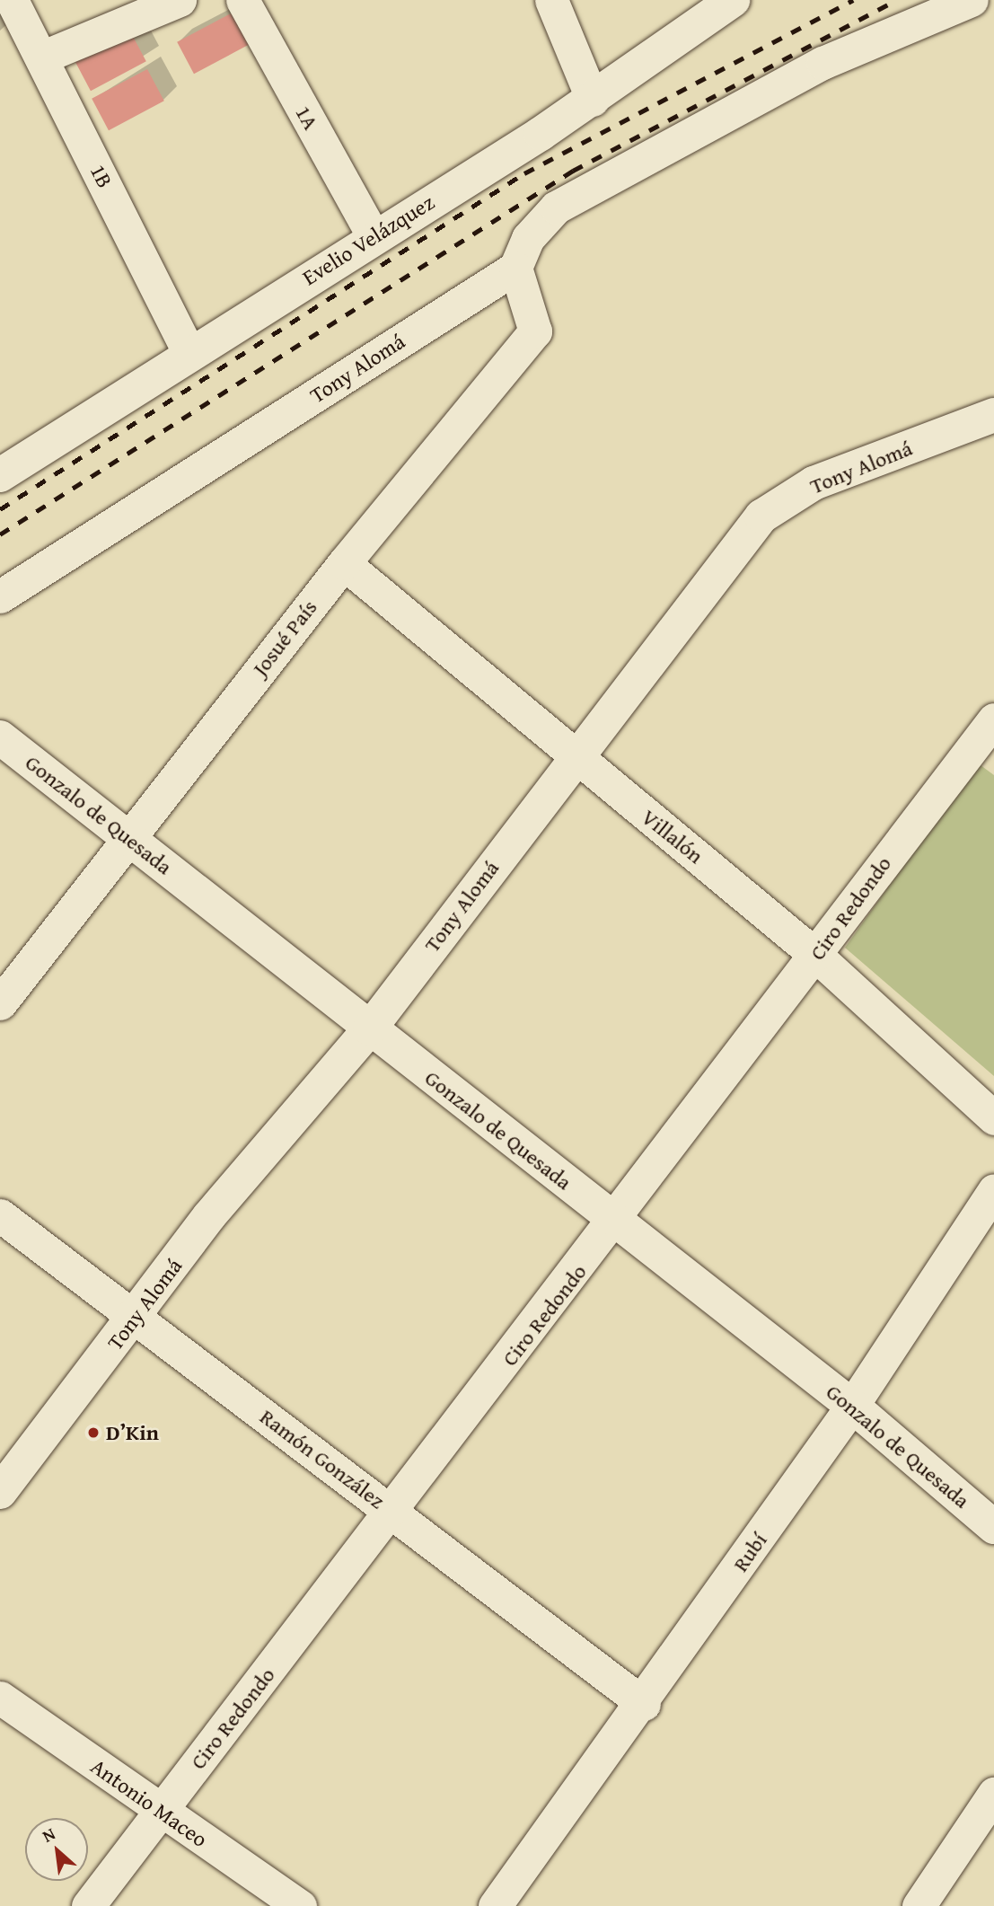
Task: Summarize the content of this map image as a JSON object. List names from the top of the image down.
{
  "streets": {
    "street": [
      "1A",
      "1B",
      "Evelio Velázquez",
      "Tony Alomá",
      "Josué País",
      "Gonzalo de Quesada",
      "Villalón",
      "Ciro Redondo",
      "Ramón González",
      "Rubí",
      "Antonio Maceo"
    ]
  },
  "crossings": [
    ["1A", "Evelio Velázquez"],
    ["1B", "Evelio Velázquez"],
    ["Tony Alomá", "Josué País"],
    ["Tony Alomá", "Gonzalo de Quesada"],
    ["Tony Alomá", "Villalón"],
    ["Tony Alomá", "Ramón González"],
    ["Josué País", "Gonzalo de Quesada"],
    ["Josué País", "Villalón"],
    ["Gonzalo de Quesada", "Ciro Redondo"],
    ["Gonzalo de Quesada", "Rubí"],
    ["Villalón", "Ciro Redondo"],
    ["Ciro Redondo", "Ramón González"],
    ["Ciro Redondo", "Antonio Maceo"],
    ["Ramón González", "Rubí"]
  ],
  "places": ["D’Kin"],
  "north": "top left"
}
